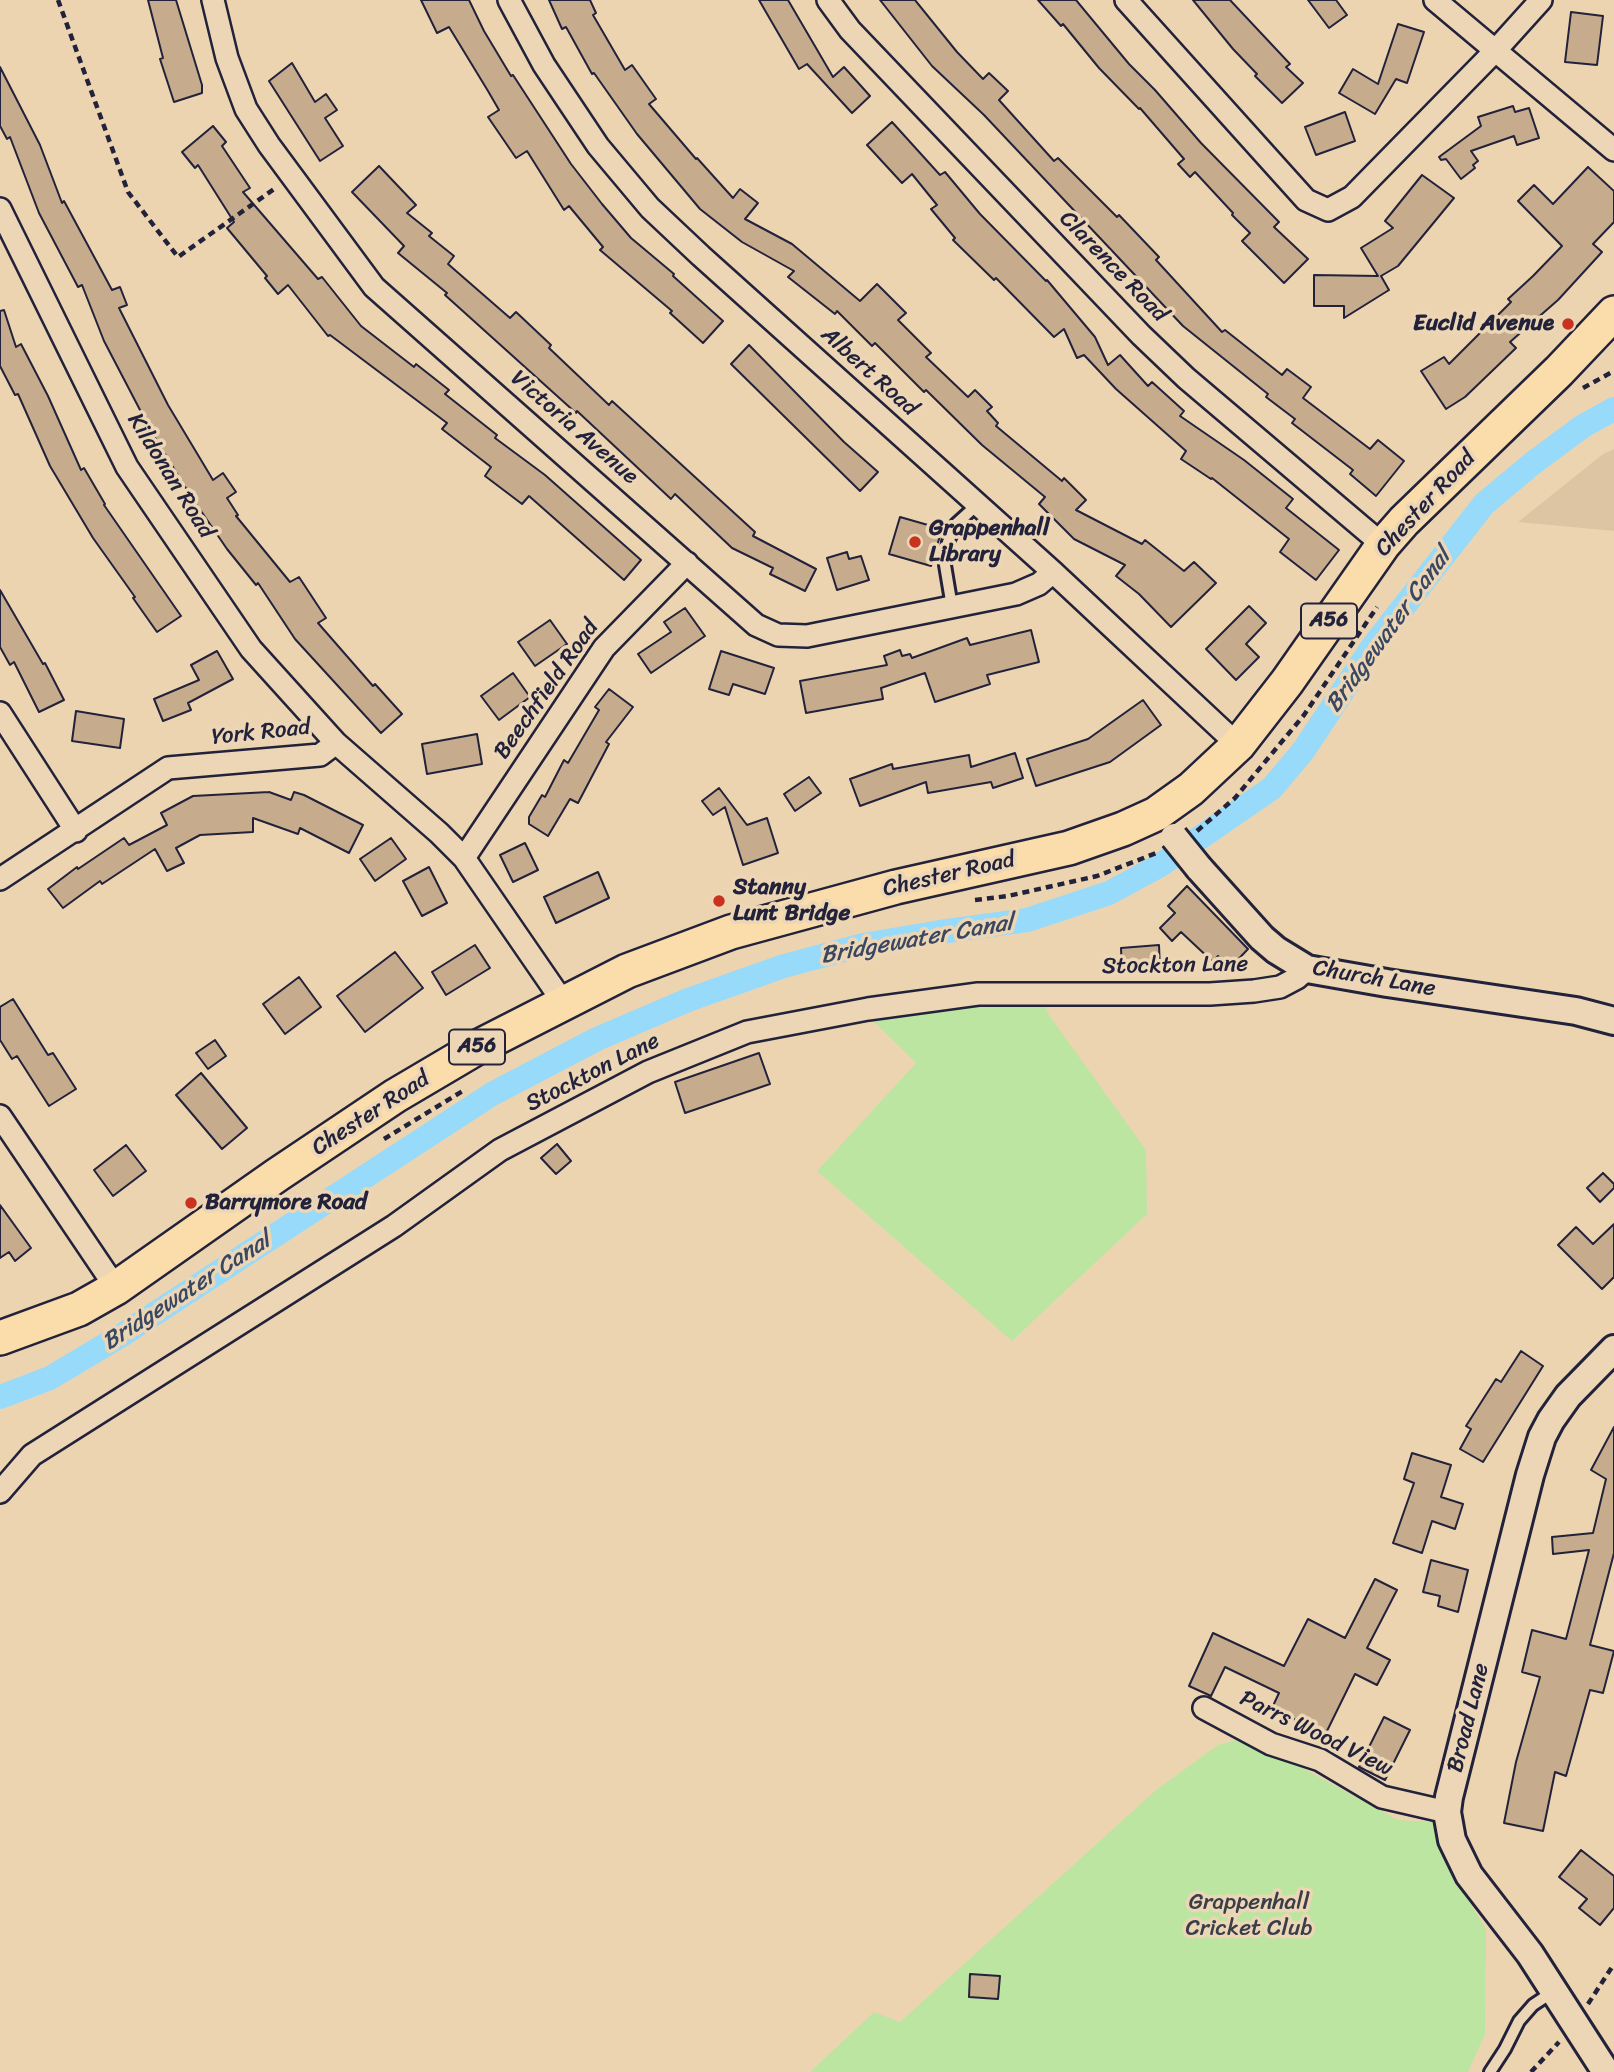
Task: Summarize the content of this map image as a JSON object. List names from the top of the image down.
{
  "streets": {
    "main road": ["Chester Road", "A56"],
    "street": [
      "Clarence Road",
      "Albert Road",
      "Victoria Avenue",
      "Kildonan Road",
      "Beechfield Road",
      "York Road",
      "Stockton Lane",
      "Church Lane",
      "Broad Lane",
      "Parrs Wood View"
    ]
  },
  "crossings": [
    ["Clarence Road", "Chester Road"],
    ["Albert Road", "Victoria Avenue"],
    ["Albert Road", "Chester Road"],
    ["Victoria Avenue", "Beechfield Road"],
    ["Kildonan Road", "York Road"],
    ["Chester Road", "York Road"],
    ["Chester Road", "Church Lane"],
    ["Beechfield Road", "York Road"],
    ["Stockton Lane", "Church Lane"],
    ["Broad Lane", "Parrs Wood View"]
  ],
  "water": ["Bridgewater Canal"],
  "parks": ["Grappenhall Cricket Club"],
  "places": [
    "Euclid Avenue",
    "Grappenhall Library",
    "Stanny Lunt Bridge",
    "Barrymore Road"
  ]
}
